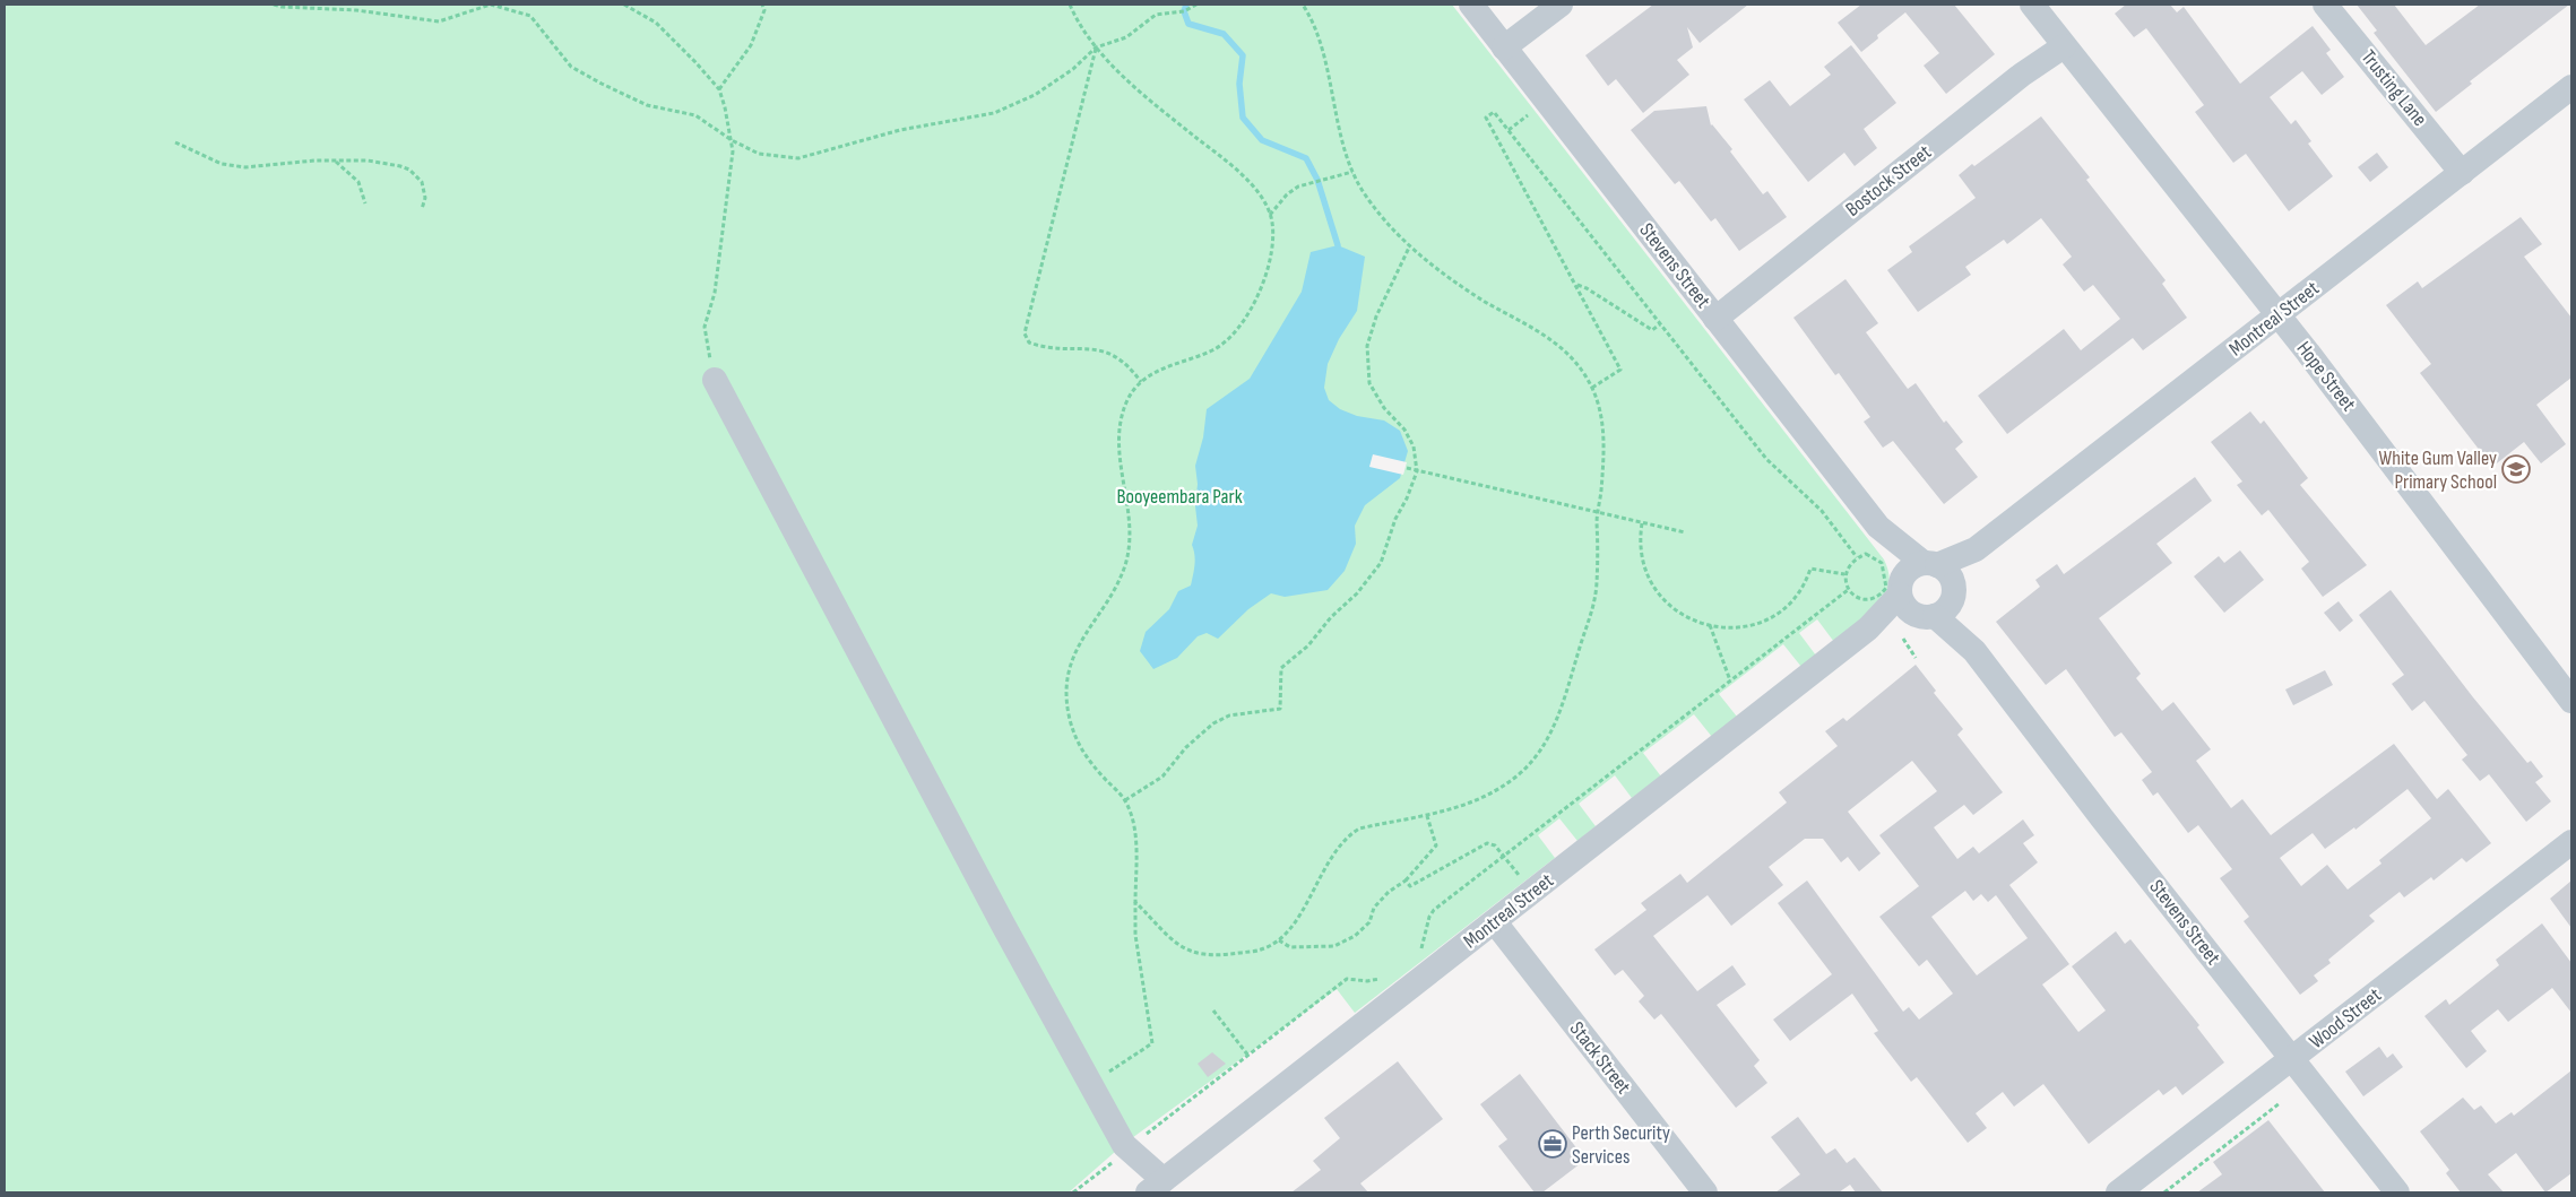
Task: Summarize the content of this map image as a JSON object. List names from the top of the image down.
{
  "streets": {
    "street": [
      "Trusting Lane",
      "Bostock Street",
      "Stevens Street",
      "Montreal Street",
      "Hope Street",
      "Wood Street",
      "Stack Street"
    ]
  },
  "crossings": [
    ["Trusting Lane", "Montreal Street"],
    ["Bostock Street", "Stevens Street"],
    ["Bostock Street", "Hope Street"],
    ["Stevens Street", "Montreal Street"],
    ["Stevens Street", "Wood Street"],
    ["Montreal Street", "Hope Street"],
    ["Montreal Street", "Stack Street"]
  ],
  "parks": ["Booyeembara Park"],
  "places": {
    "school or university": ["White Gum Valley Primary School"],
    "office": ["Perth Security Services"]
  }
}
